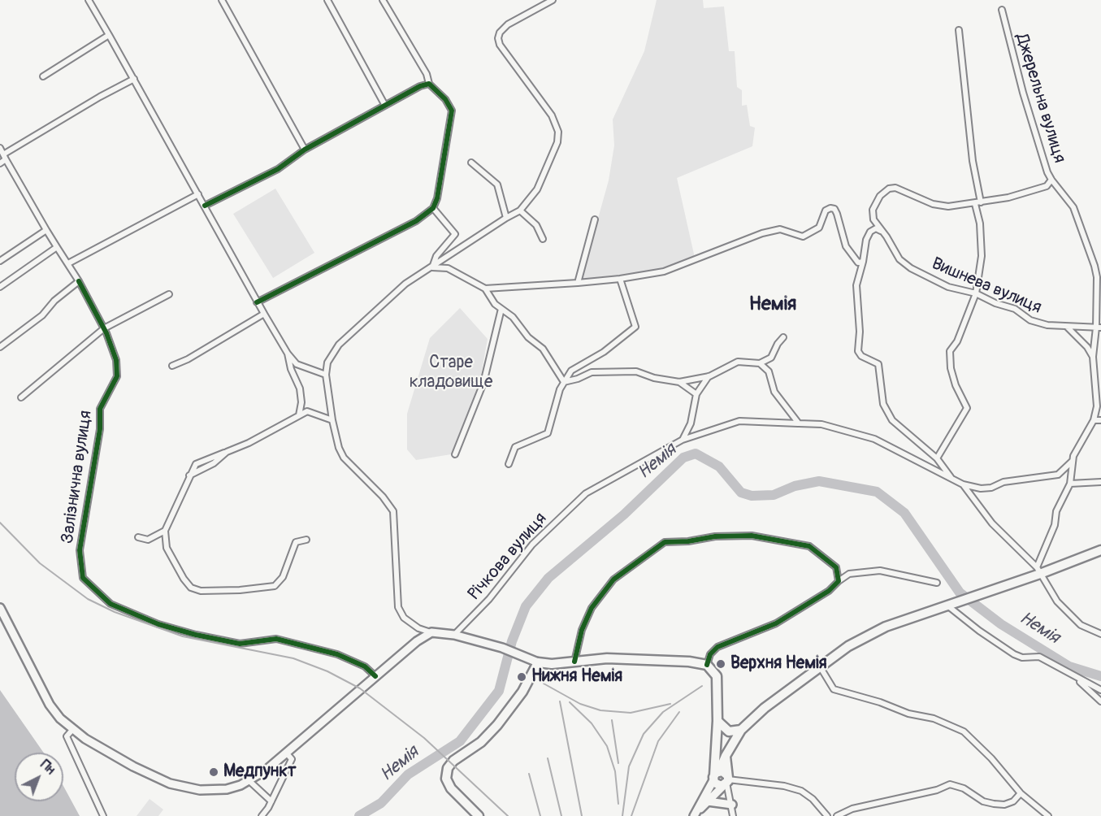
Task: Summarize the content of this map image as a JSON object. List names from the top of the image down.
{
  "streets": {
    "street": [
      "Джерельна вулиця",
      "Вишнева вулиця",
      "Залізнична вулиця",
      "Річкова вулиця"
    ]
  },
  "crossings": [
    ["Джерельна вулиця", "Вишнева вулиця"],
    ["Джерельна вулиця", "Річкова вулиця"]
  ],
  "districts": ["Немія"],
  "water": ["Немія"],
  "parks": ["Старе кладовище"],
  "places": ["Верхня Немія", "Нижня Немія", "Медпункт"],
  "north": "top right"
}
